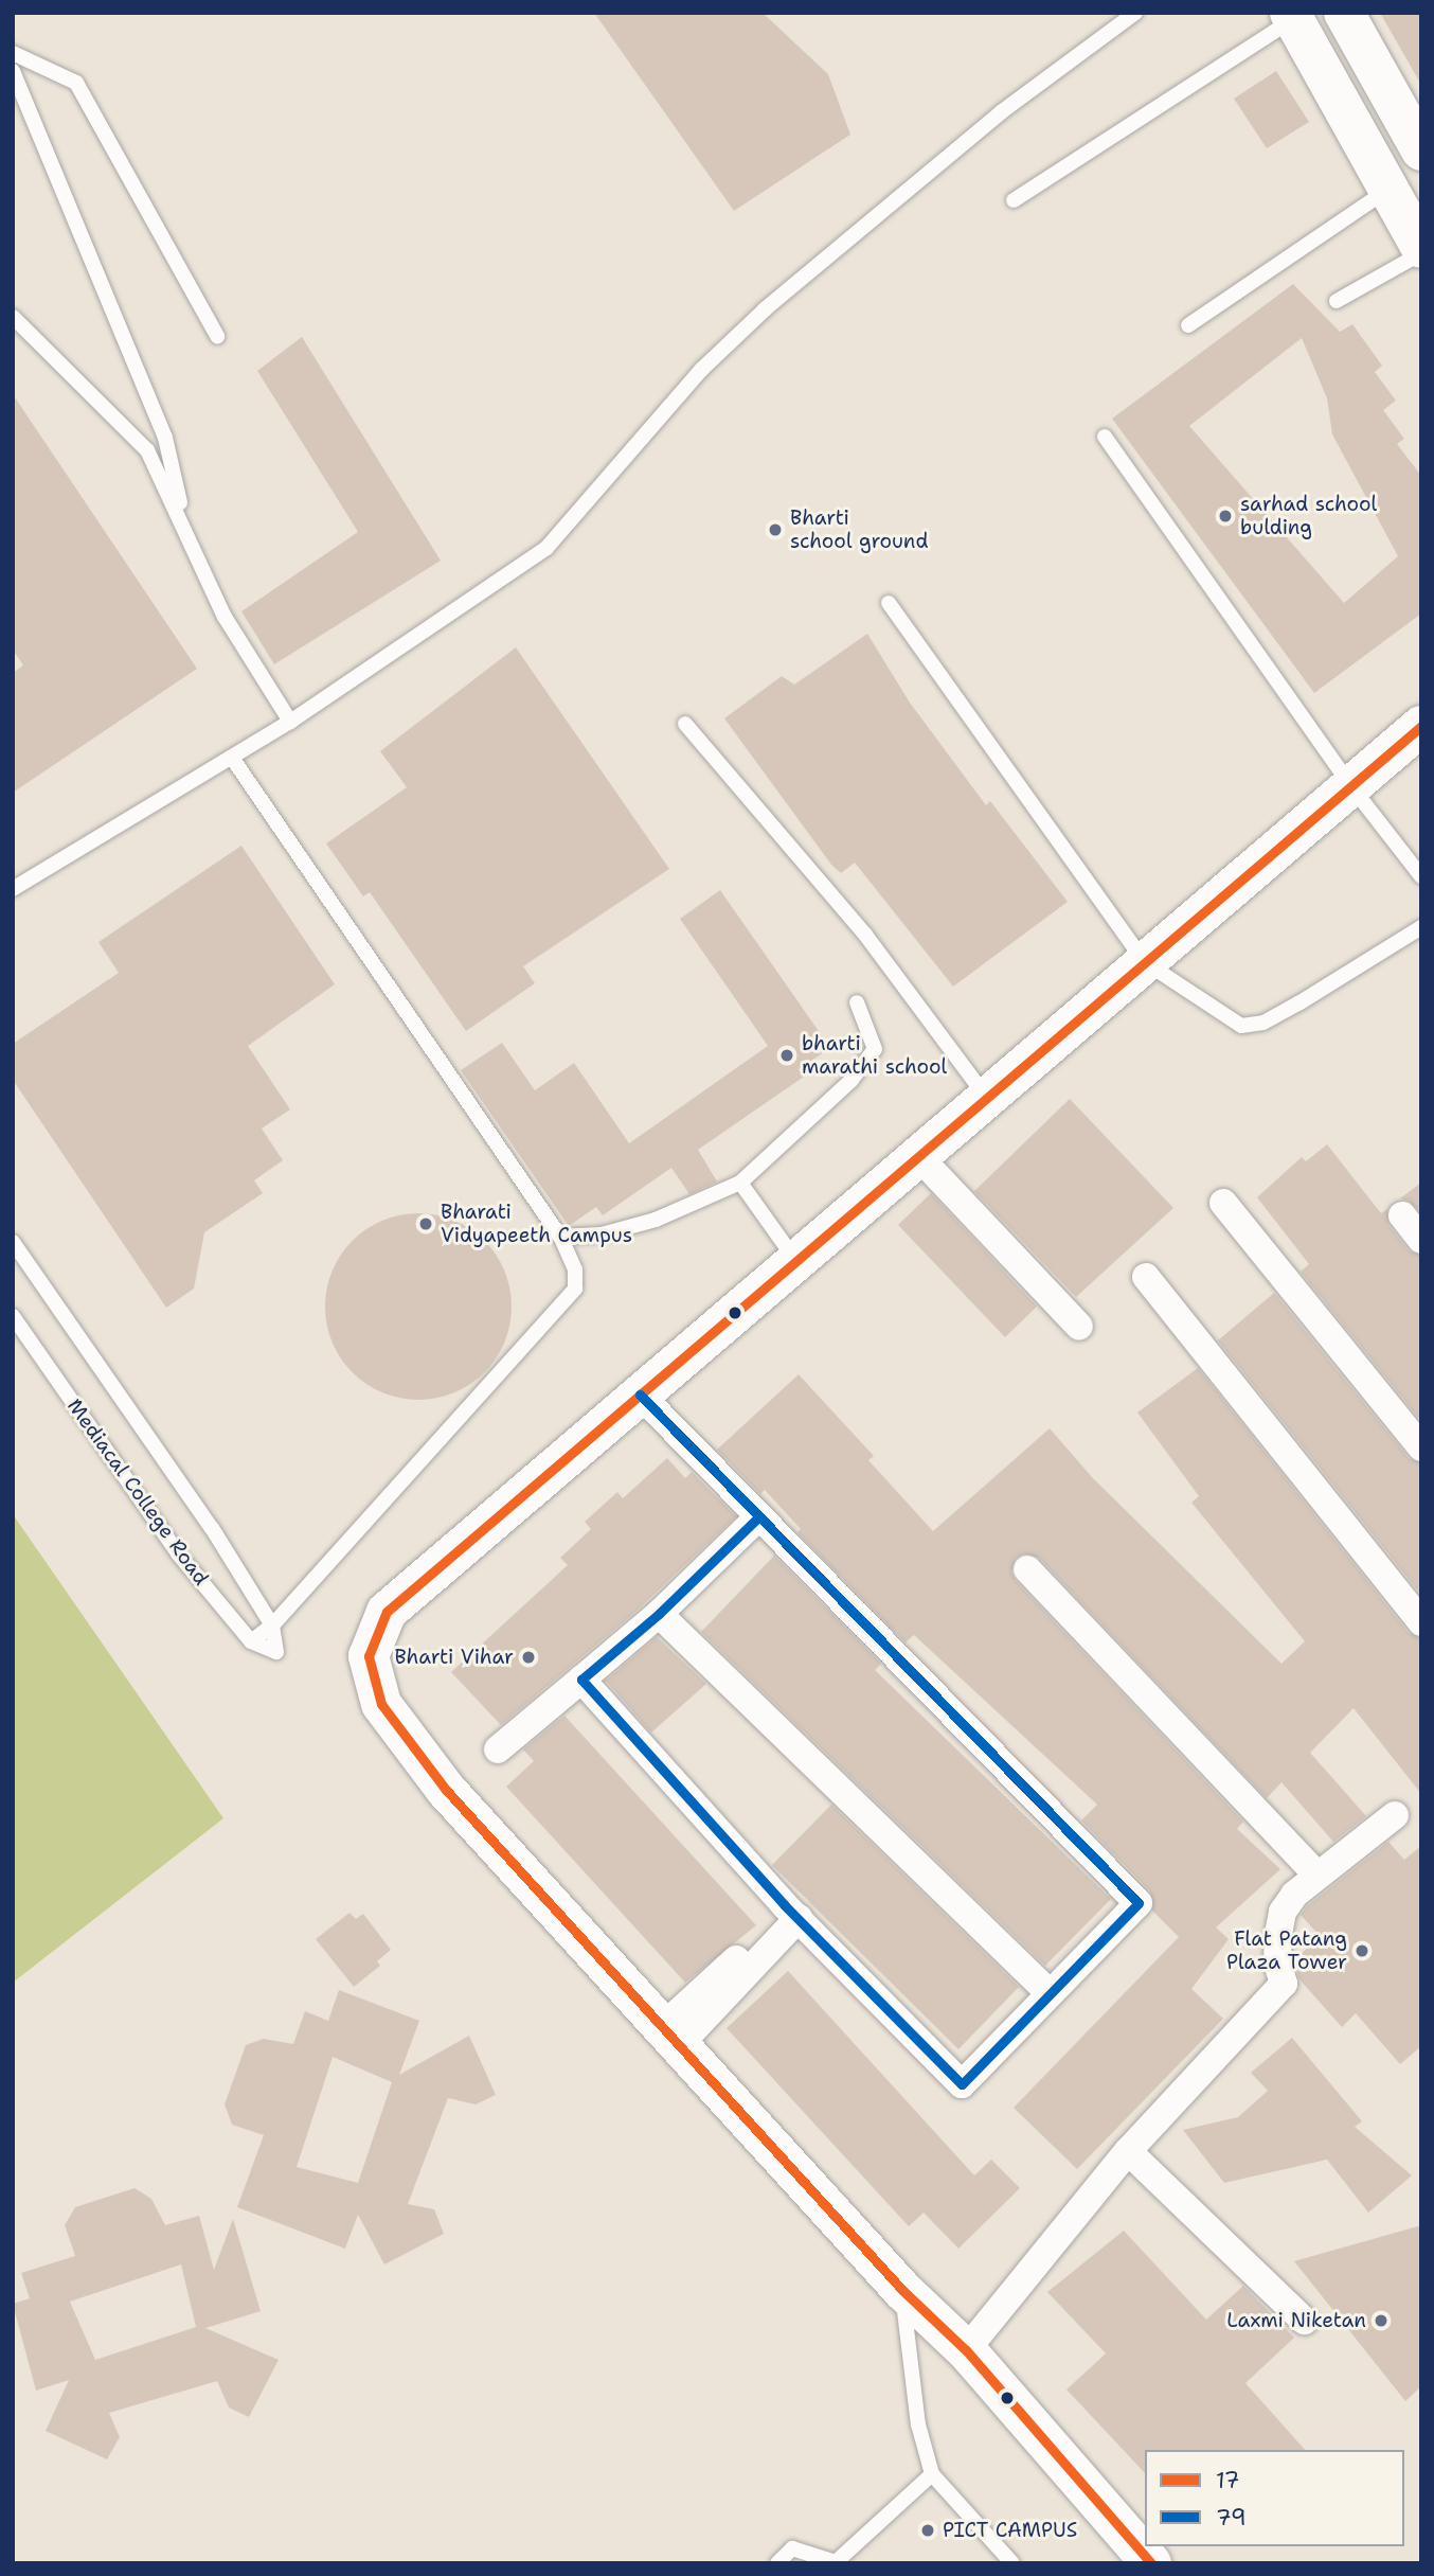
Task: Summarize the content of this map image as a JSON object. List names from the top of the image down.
{
  "streets": {
    "lane": ["Mediacal College Road"]
  },
  "places": [
    "sarhad school bulding",
    "Bharti school ground",
    "bharti marathi school",
    "Bharati Vidyapeeth Campus",
    "Bharti Vihar",
    "Flat Patang Plaza Tower",
    "Laxmi Niketan",
    "PICT CAMPUS"
  ],
  "lines": ["transit line 17", "transit line 79"],
  "legend": ["17", "79"]
}
